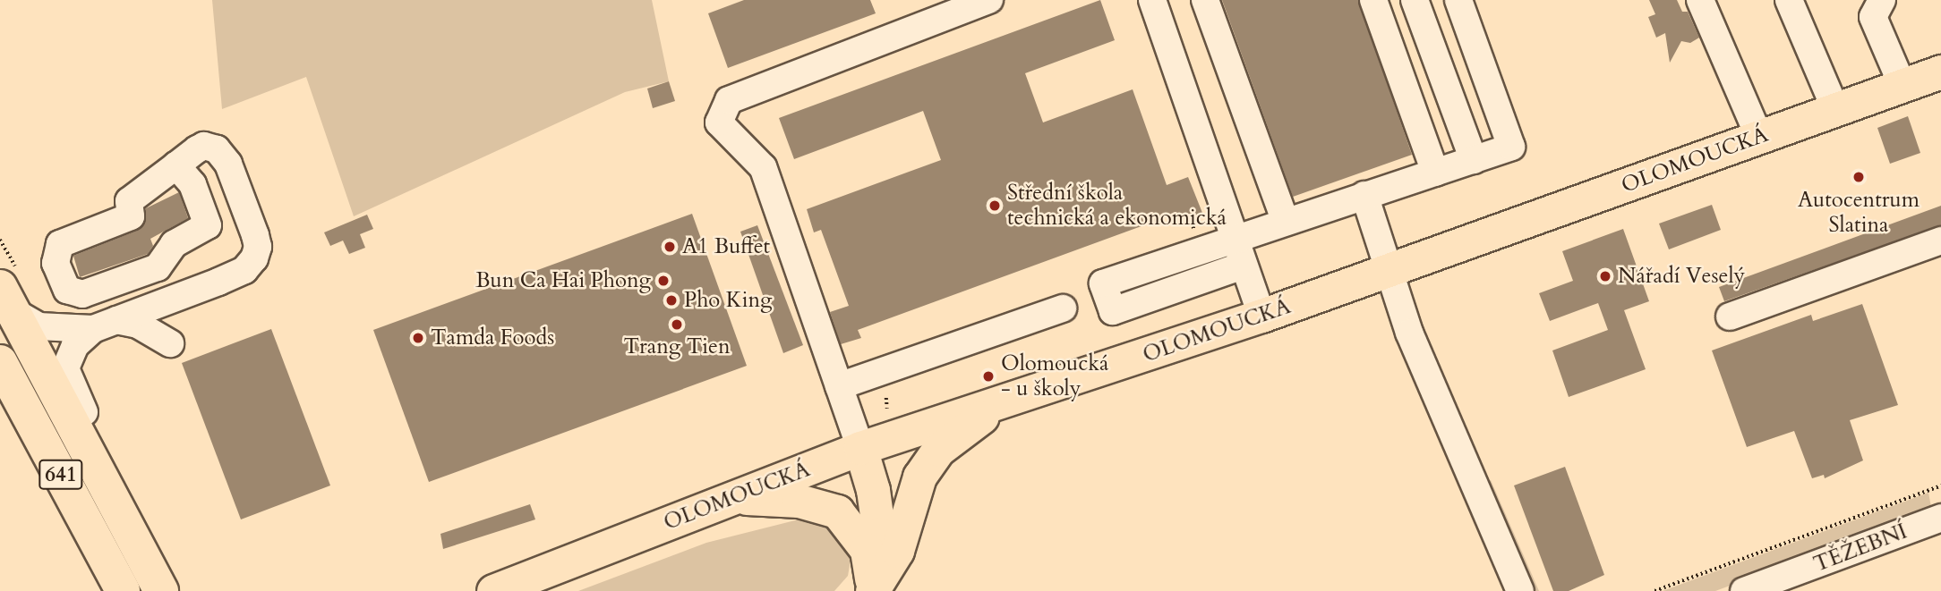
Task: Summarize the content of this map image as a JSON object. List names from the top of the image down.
{
  "streets": {
    "highway": ["641"],
    "main road": ["OLOMOUCKÁ"],
    "lane": ["TĚŽEBNÍ"]
  },
  "places": [
    "Autocentrum Slatina",
    "Střední škola technická a ekonomická",
    "A1 Buffet",
    "Nářadí Veselý",
    "Bun Ca Hai Phong",
    "Pho King",
    "Trang Tien",
    "Tamda Foods",
    "Olomoucká - u školy"
  ]
}
